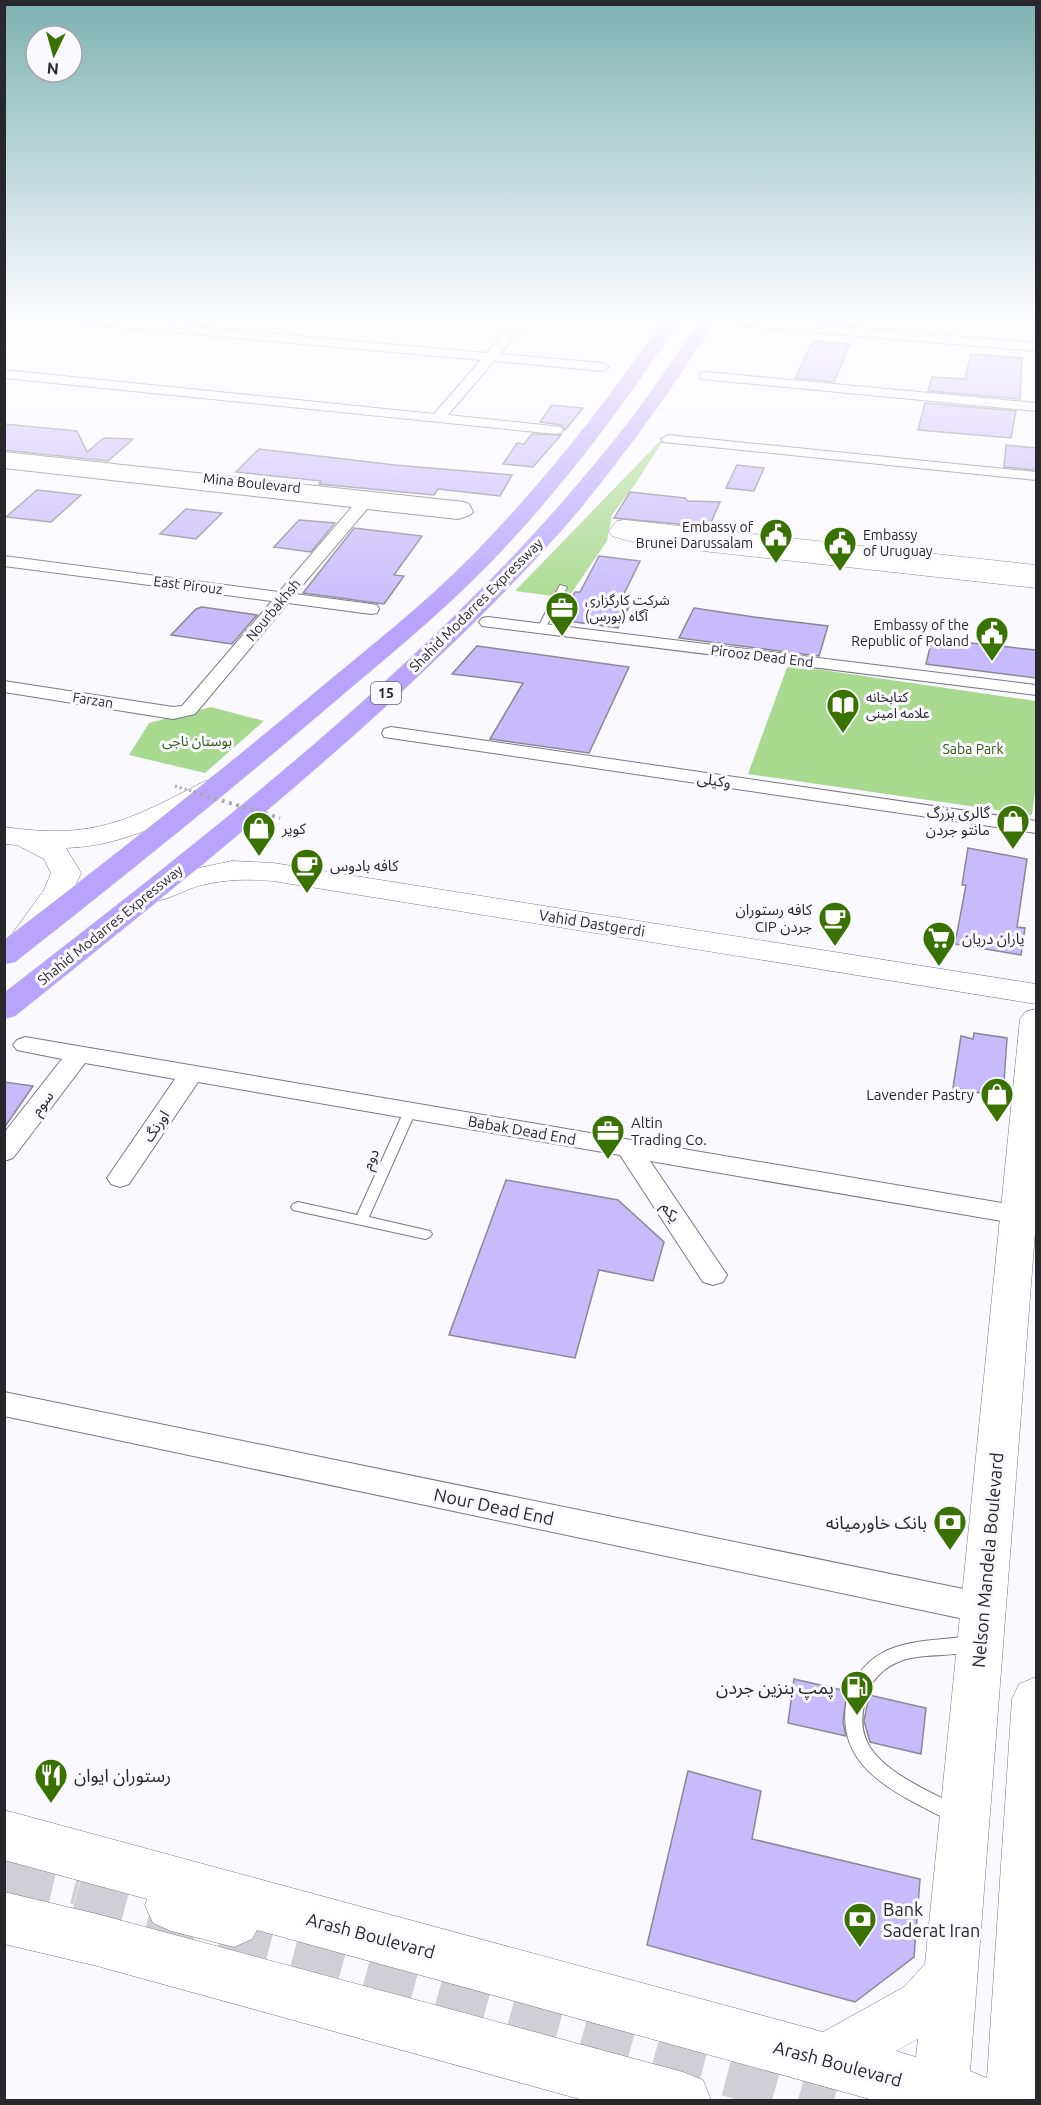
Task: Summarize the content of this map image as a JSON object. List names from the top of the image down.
{
  "streets": {
    "highway": ["Shahid Modarres Expressway", "15"],
    "main road": ["Vahid Dastgerdi", "Nelson Mandela Boulevard", "Arash Boulevard"],
    "street": [
      "Mina Boulevard",
      "East Pirouz",
      "Nourbakhsh",
      "Pirooz Dead End",
      "Farzan",
      "وكيلی",
      "سوم",
      "اورنگ",
      "Babak Dead End",
      "یکم",
      "Nour Dead End"
    ],
    "lane": ["دوم"]
  },
  "crossings": [
    ["Mina Boulevard", "Nourbakhsh"],
    ["East Pirouz", "Nourbakhsh"],
    ["Shahid Modarres Expressway", "Vahid Dastgerdi"],
    ["Nourbakhsh", "Farzan"],
    ["سوم", "Babak Dead End"],
    ["اورنگ", "Babak Dead End"],
    ["Babak Dead End", "دوم"],
    ["Babak Dead End", "یکم"],
    ["Babak Dead End", "Nelson Mandela Boulevard"],
    ["Nour Dead End", "Nelson Mandela Boulevard"],
    ["Nelson Mandela Boulevard", "Arash Boulevard"]
  ],
  "parks": ["بوستان ناجی", "Saba Park"],
  "places": {
    "public building": ["Embassy of Brunei Darussalam", "Embassy of Uruguay", "Embassy of the Republic of Poland"],
    "office": ["شرکت کارگزاری آگاه (بورس)", "Altin Trading Co."],
    "library": ["کتابخانه علامه امینی"],
    "shop": ["گالری بزرگ مانتو جردن", "کویر", "Lavender Pastry"],
    "cafe": ["کافه بادوس", "كافه رستوران CIP جردن"],
    "supermarket": ["یاران دریان"],
    "bank": ["بانک خاورمیانه", "Bank Saderat Iran"],
    "fuel station": ["پمپ بنزين جردن"],
    "restaurant": ["رستوران ایوان"]
  },
  "north": "bottom"
}
